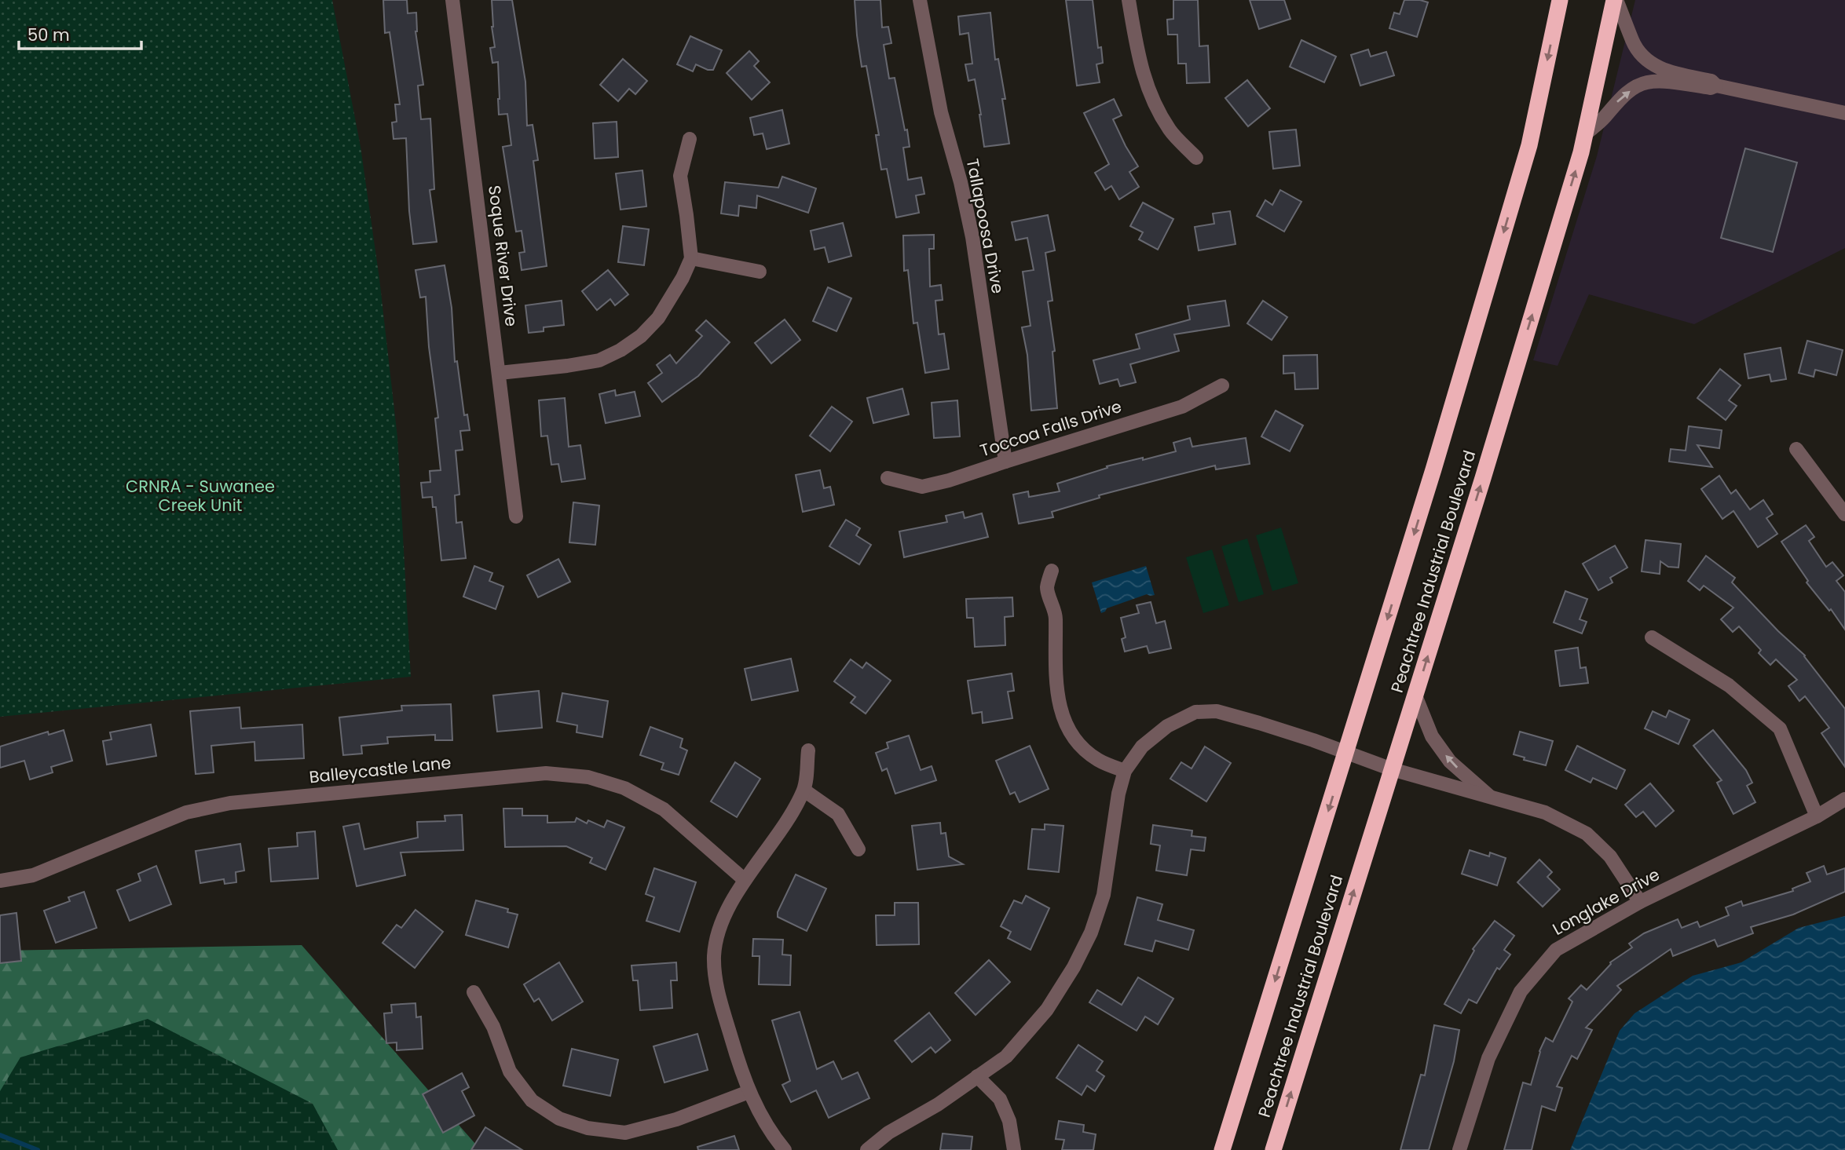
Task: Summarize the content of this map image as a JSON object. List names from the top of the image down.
{
  "streets": {
    "highway": ["Peachtree Industrial Boulevard"],
    "street": [
      "Tallapoosa Drive",
      "Soque River Drive",
      "Toccoa Falls Drive",
      "Balleycastle Lane",
      "Longlake Drive"
    ]
  },
  "crossings": [
    ["Tallapoosa Drive", "Toccoa Falls Drive"]
  ],
  "parks": ["CRNRA - Suwanee Creek Unit"],
  "scale_bar": "50 m"
}
